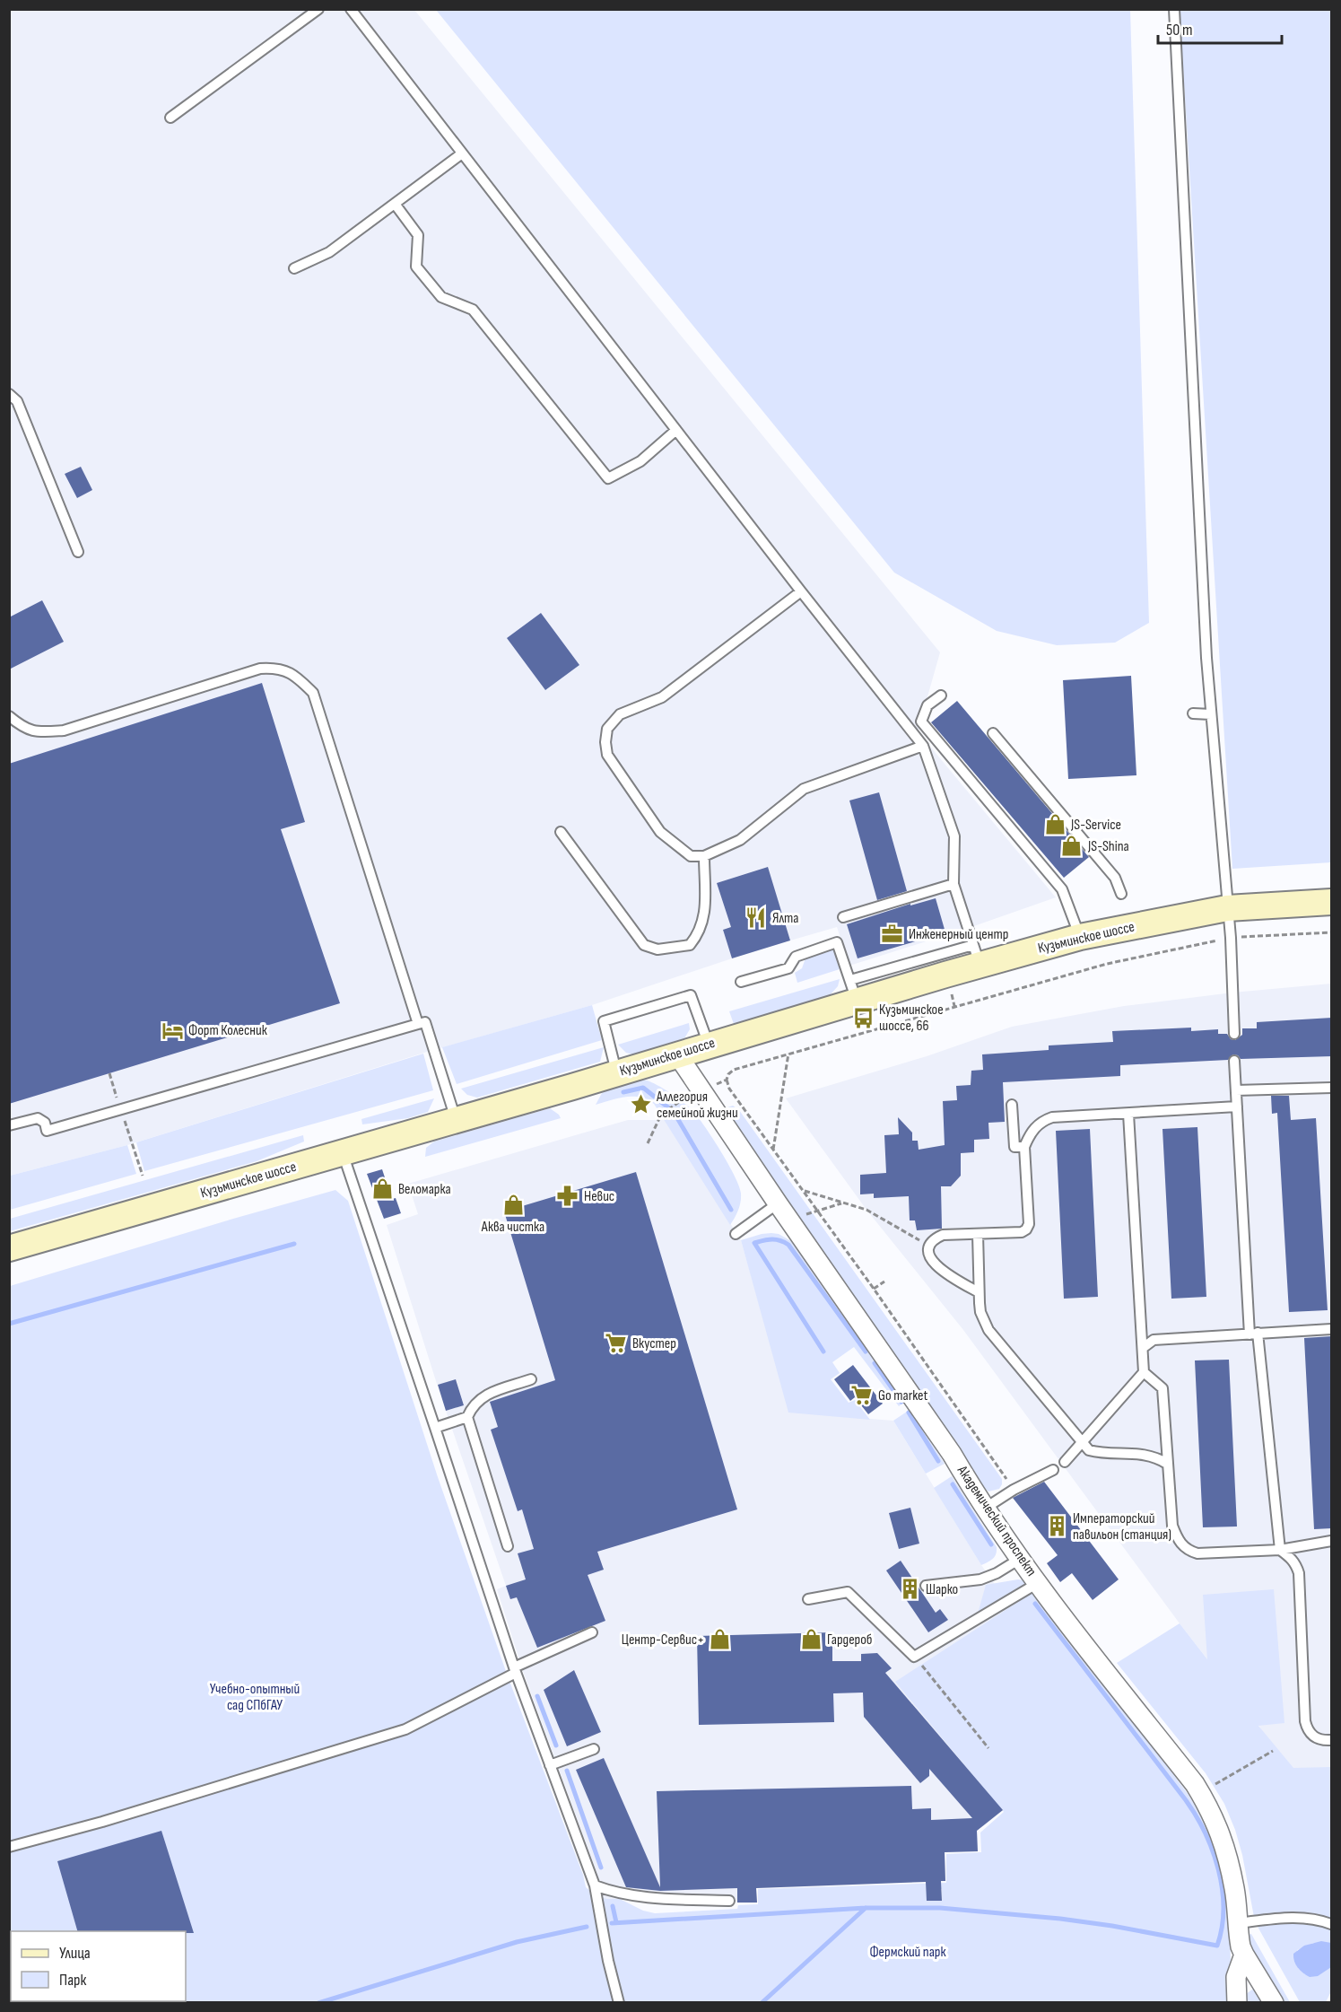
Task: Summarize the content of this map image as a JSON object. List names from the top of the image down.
{
  "streets": {
    "main road": ["Кузьминское шоссе"],
    "street": ["Академический проспект"]
  },
  "crossings": [
    ["Кузьминское шоссе", "Академический проспект"]
  ],
  "parks": ["Учебно-опытный сад СПбГАУ", "Фермский парк"],
  "places": {
    "shop": [
      "JS-Service",
      "JS-Shina",
      "Веломарка",
      "Аква чистка",
      "Центр-Сервис+",
      "Гардероб"
    ],
    "restaurant": ["Ялта"],
    "office": ["Инженерный центр"],
    "bus stop": ["Кузьминское шоссе, 66"],
    "hotel": ["Форт Колесник"],
    "place": ["Аллегория семейной жизни"],
    "pharmacy": ["Невис"],
    "supermarket": ["Вкустер", "Go market"],
    "building": ["Императорский павильон (станция)", "Шарко"]
  },
  "legend": ["Улица", "Парк"],
  "scale_bar": "50 m"
}
